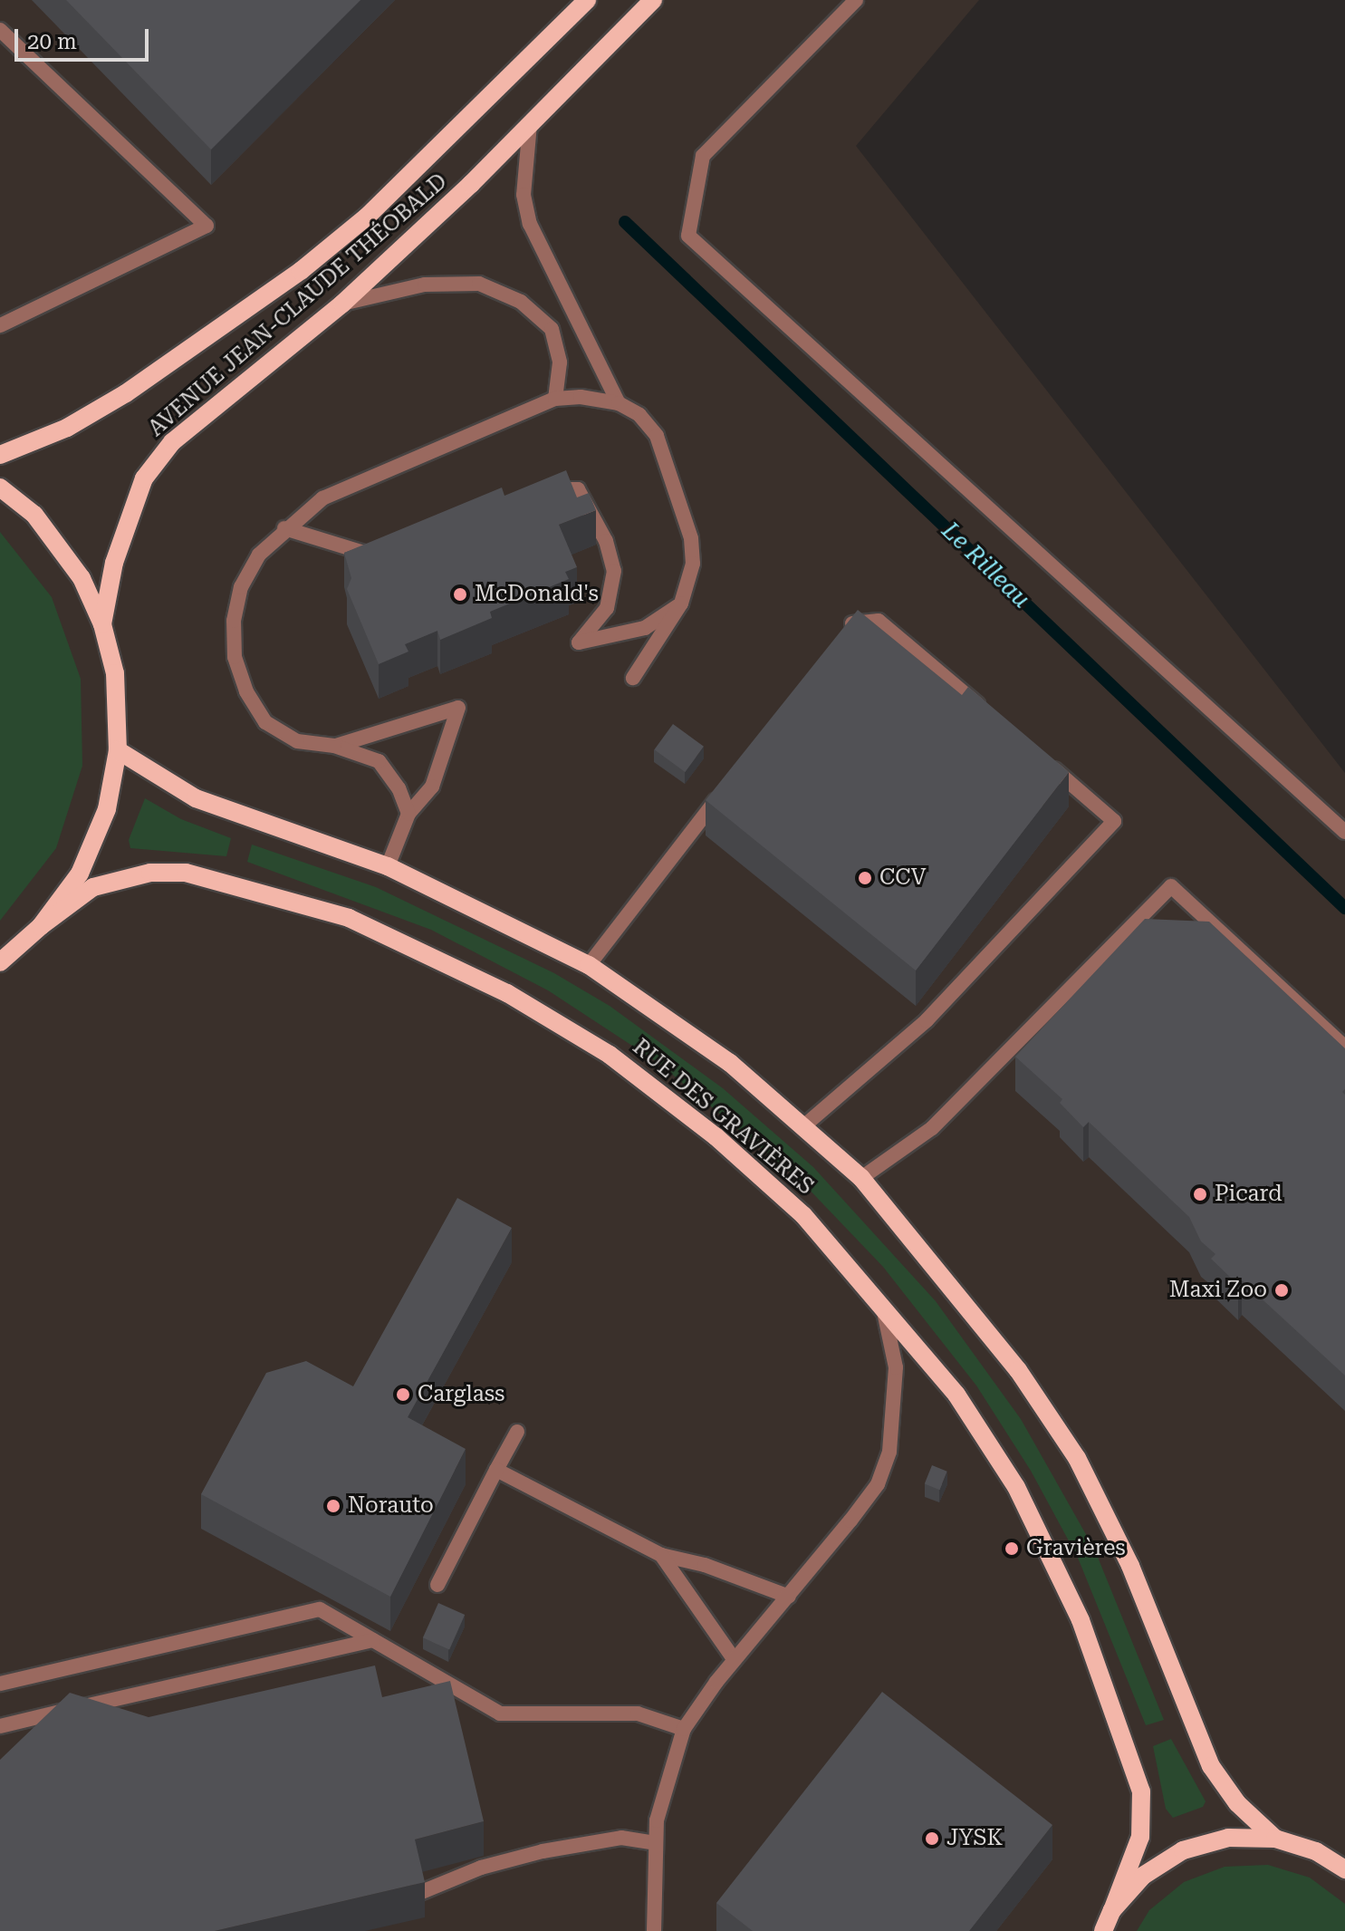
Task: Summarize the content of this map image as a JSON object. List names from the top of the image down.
{
  "streets": {
    "main road": ["AVENUE JEAN-CLAUDE THÉOBALD", "RUE DES GRAVIÈRES"]
  },
  "water": ["Le Rilleau"],
  "places": [
    "McDonald's",
    "CCV",
    "Picard",
    "Maxi Zoo",
    "Carglass",
    "Norauto",
    "Gravières",
    "JYSK"
  ],
  "scale_bar": "20 m"
}
